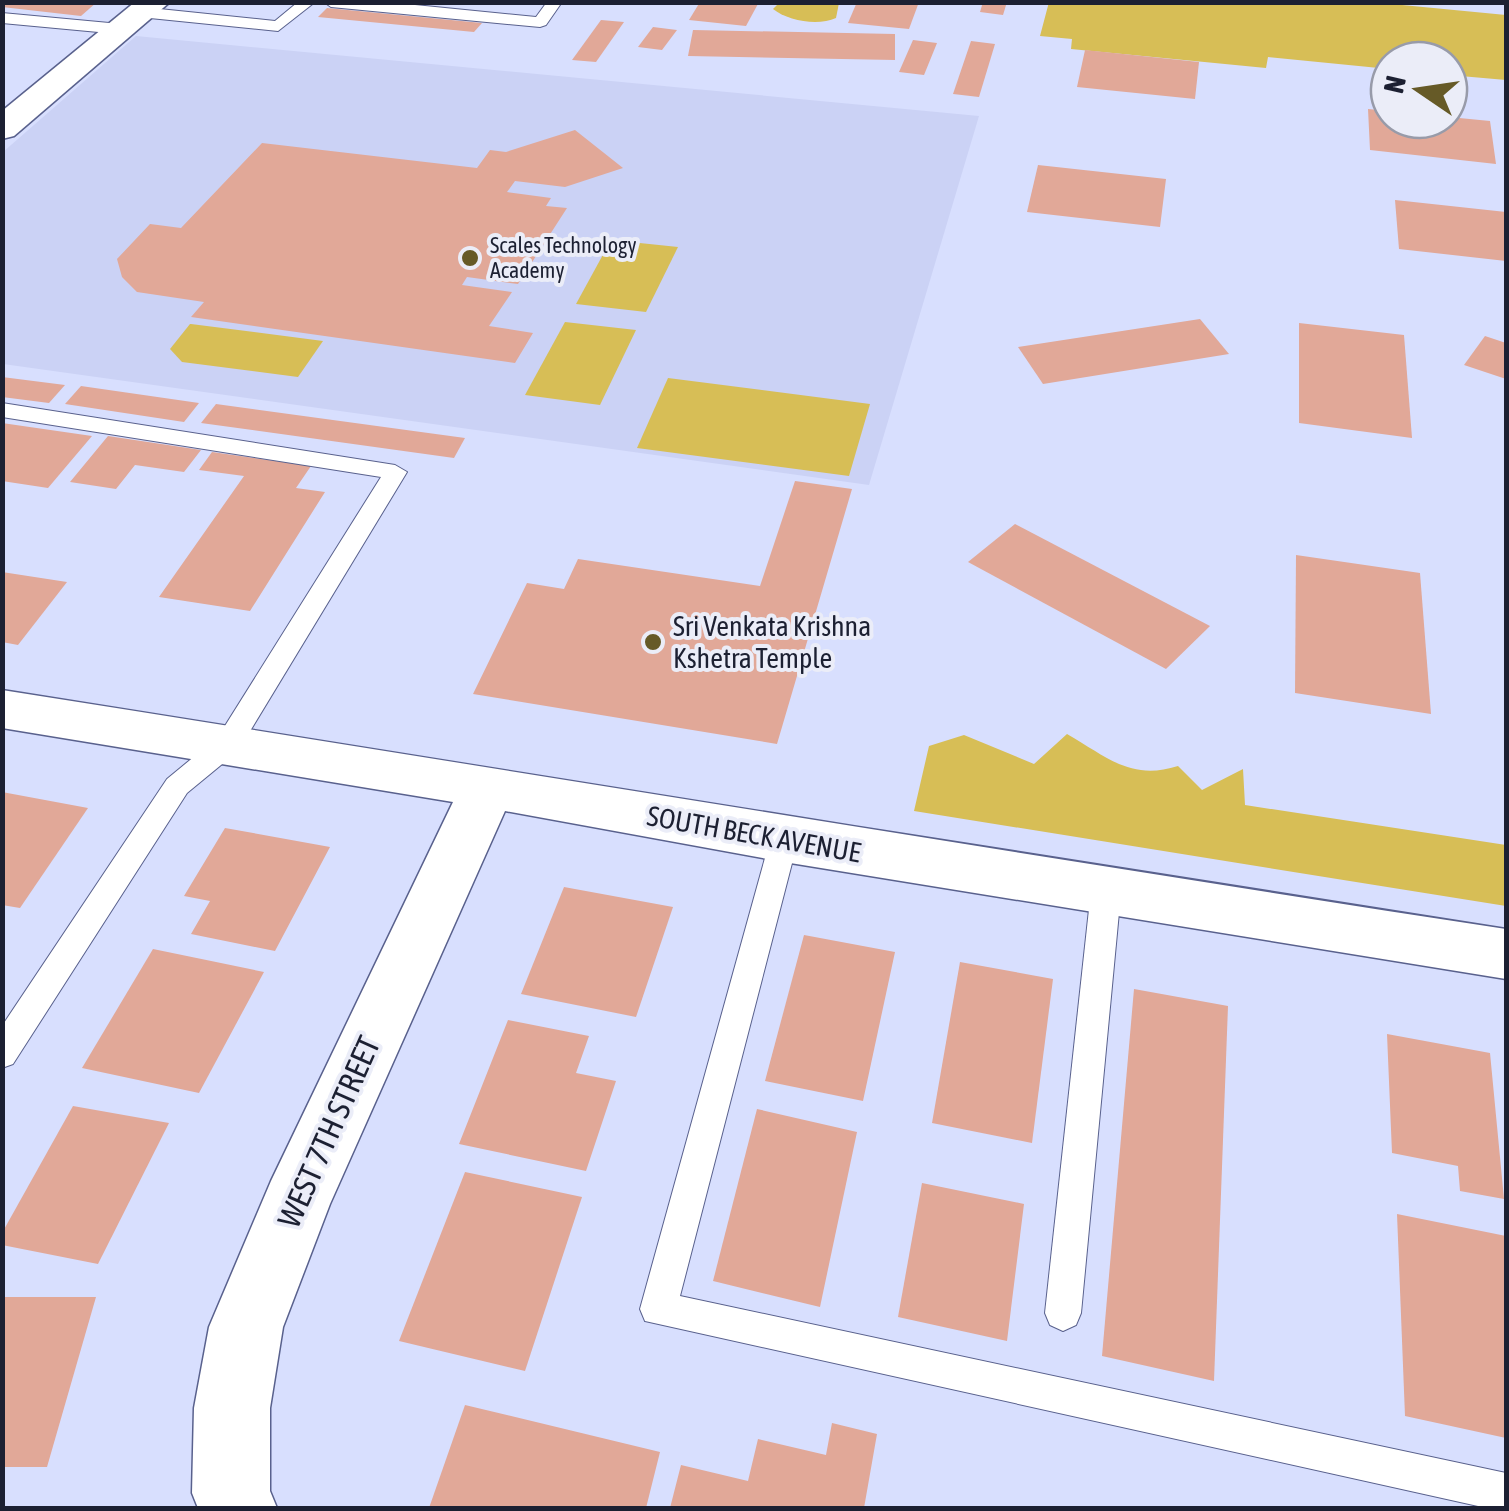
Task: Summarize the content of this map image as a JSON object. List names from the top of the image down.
{
  "streets": {
    "street": ["SOUTH BECK AVENUE", "WEST 7TH STREET"]
  },
  "crossings": [
    ["SOUTH BECK AVENUE", "WEST 7TH STREET"]
  ],
  "places": ["Scales Technology Academy", "Sri Venkata Krishna Kshetra Temple"],
  "north": "left"
}
